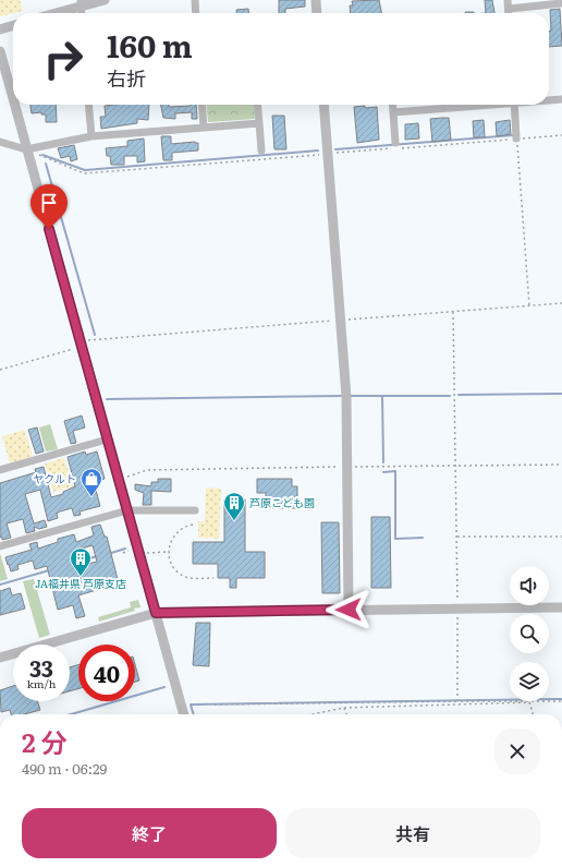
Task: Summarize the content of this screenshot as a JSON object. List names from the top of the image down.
{
  "places": {
    "shop": ["ヤクルト"],
    "building": ["芦原こども園", "JA福井県 芦原支店"]
  },
  "page": {
    "turn": ["160 m", "右折"],
    "speed": "33 km/h",
    "limit": "40",
    "heading": ["2 分", "490 m · 06:29"],
    "buttons": ["終了", "共有"]
  }
}
